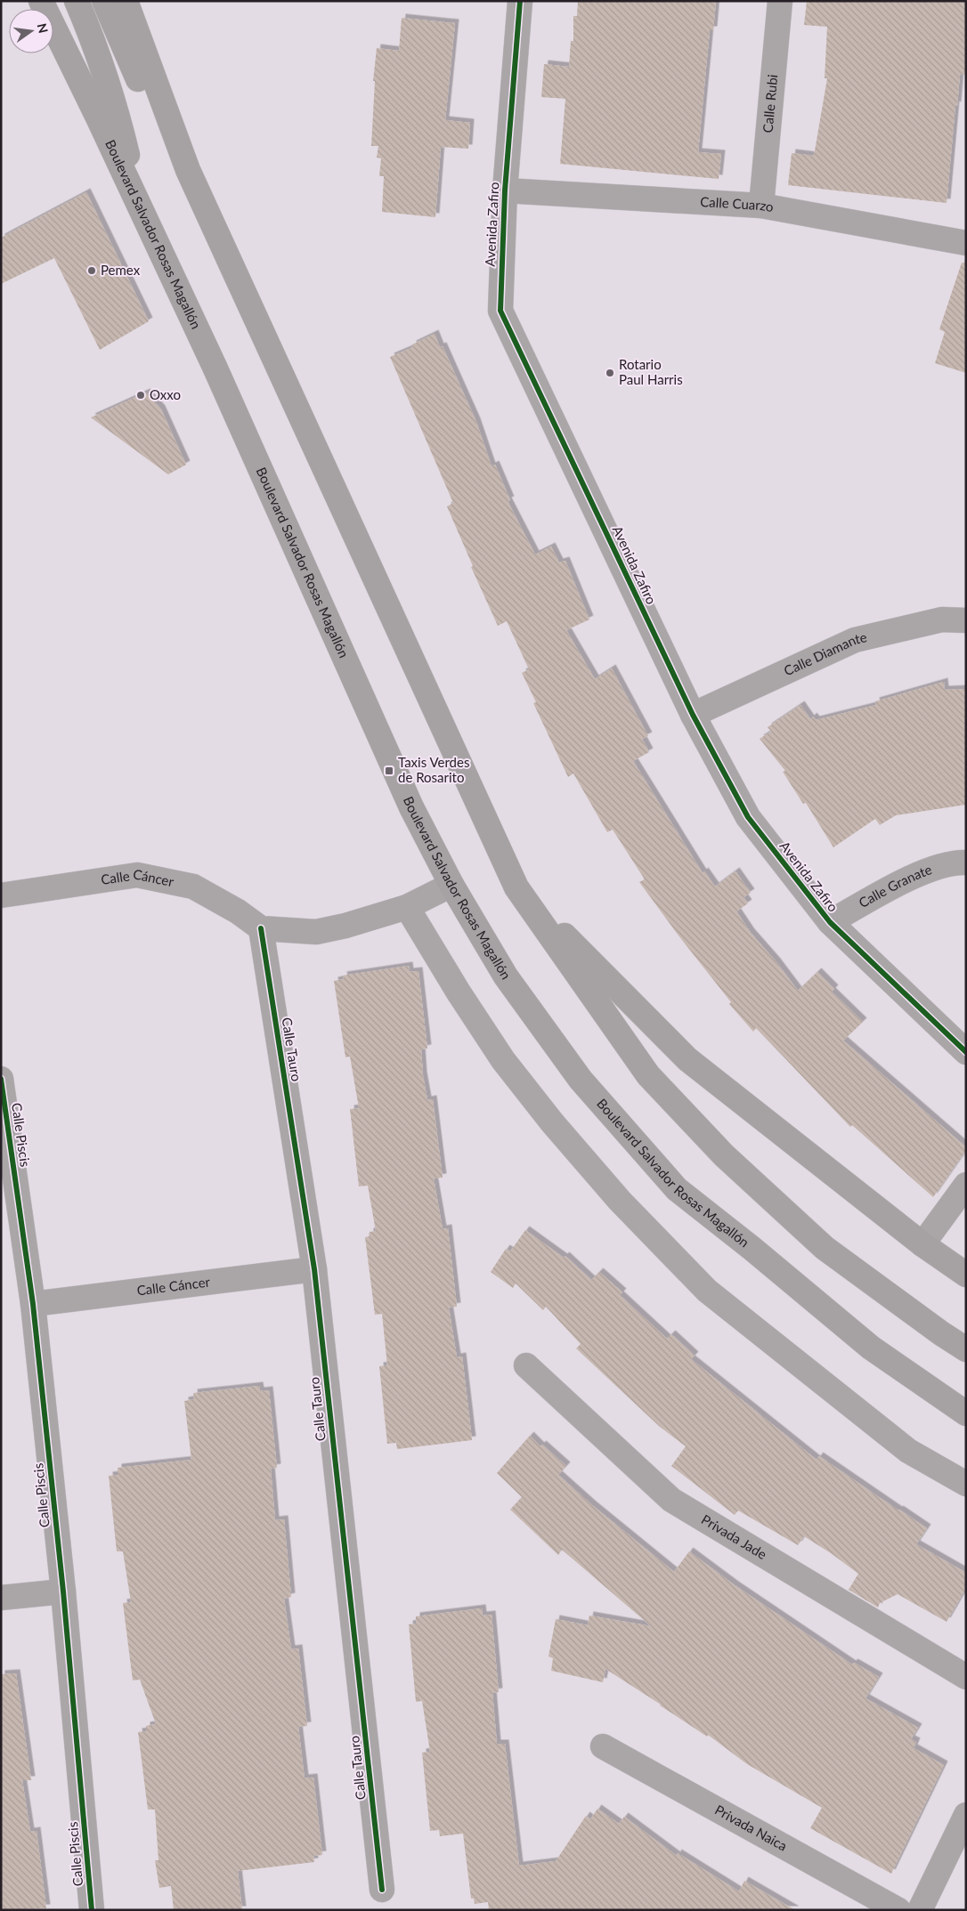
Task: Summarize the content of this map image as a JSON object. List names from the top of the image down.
{
  "streets": {
    "highway": ["Boulevard Salvador Rosas Magallón"],
    "street": [
      "Calle Rubi",
      "Calle Cuarzo",
      "Avenida Zafiro",
      "Calle Diamante",
      "Calle Cáncer",
      "Calle Granate",
      "Calle Tauro",
      "Calle Piscis",
      "Privada Jade",
      "Privada Naica"
    ]
  },
  "crossings": [
    ["Calle Rubi", "Calle Cuarzo"],
    ["Calle Cuarzo", "Avenida Zafiro"],
    ["Avenida Zafiro", "Calle Diamante"],
    ["Avenida Zafiro", "Calle Granate"],
    ["Calle Cáncer", "Calle Tauro"],
    ["Calle Cáncer", "Calle Piscis"]
  ],
  "places": {
    "other": ["Pemex", "Rotario Paul Harris", "Oxxo"],
    "transit": ["Taxis Verdes de Rosarito"]
  },
  "north": "right"
}
